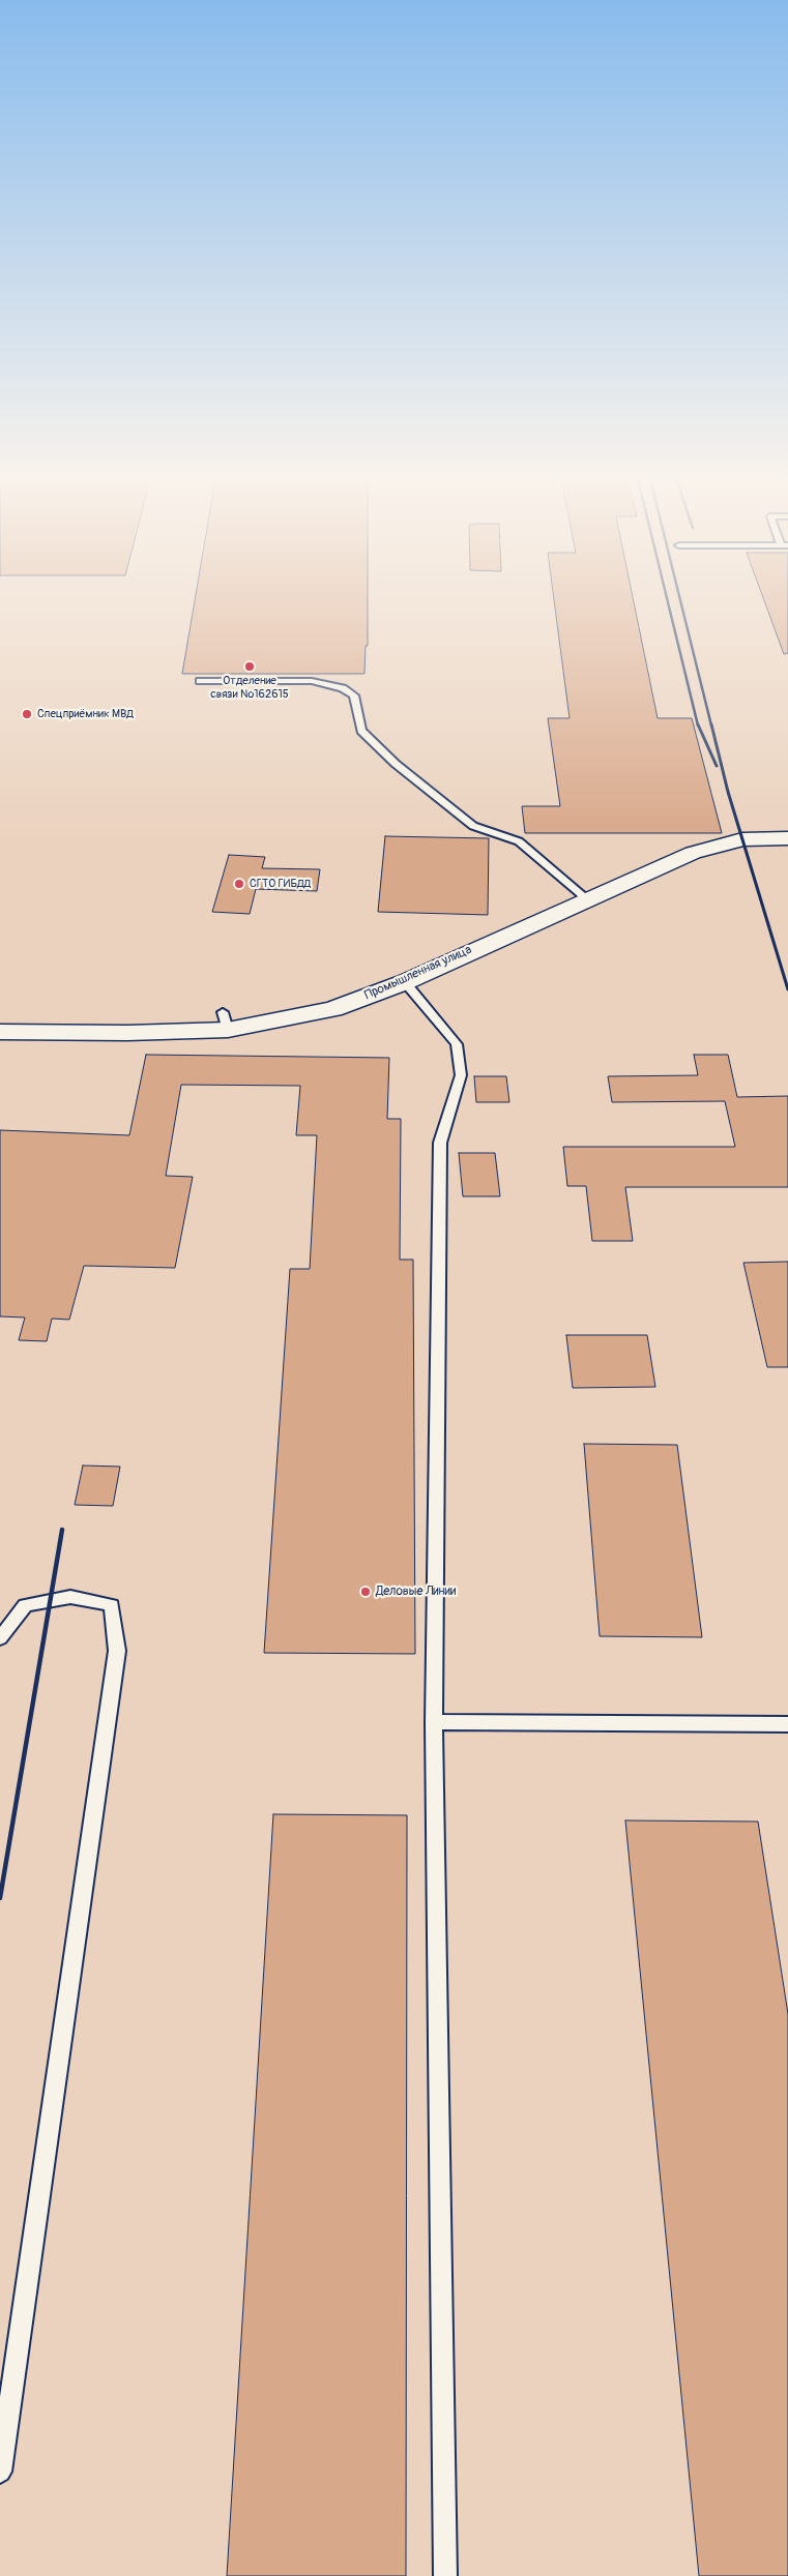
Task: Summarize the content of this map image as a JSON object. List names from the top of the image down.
{
  "streets": {
    "street": ["Промышленная улица"]
  },
  "places": [
    "Отделение связи №162615",
    "Спецприёмник МВД",
    "СГТО ГИБДД",
    "Деловые Линии"
  ]
}
